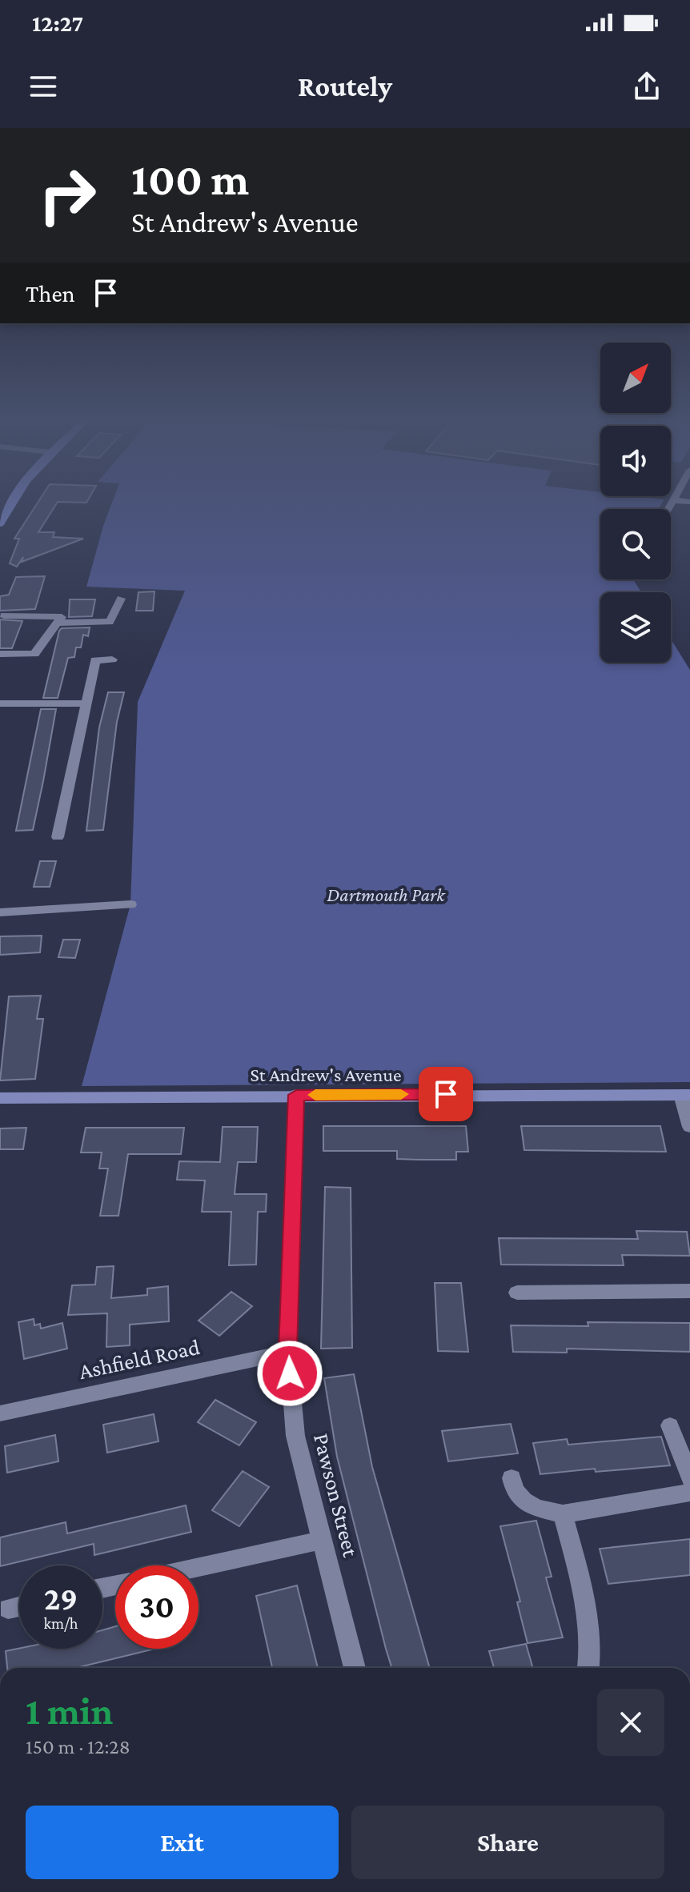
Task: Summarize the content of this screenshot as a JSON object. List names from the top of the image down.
{
  "streets": {
    "street": ["St Andrew's Avenue", "Ashfield Road", "Pawson Street"]
  },
  "crossings": [
    ["St Andrew's Avenue", "Pawson Street"],
    ["Ashfield Road", "Pawson Street"]
  ],
  "parks": ["Dartmouth Park"],
  "north": "top right",
  "page": {
    "status": "12:27",
    "header": "Routely",
    "turn": ["100 m", "St Andrew's Avenue"],
    "then": "Then",
    "speed": "29 km/h",
    "limit": "30",
    "heading": ["1 min", "150 m · 12:28"],
    "buttons": ["Exit", "Share"]
  }
}
